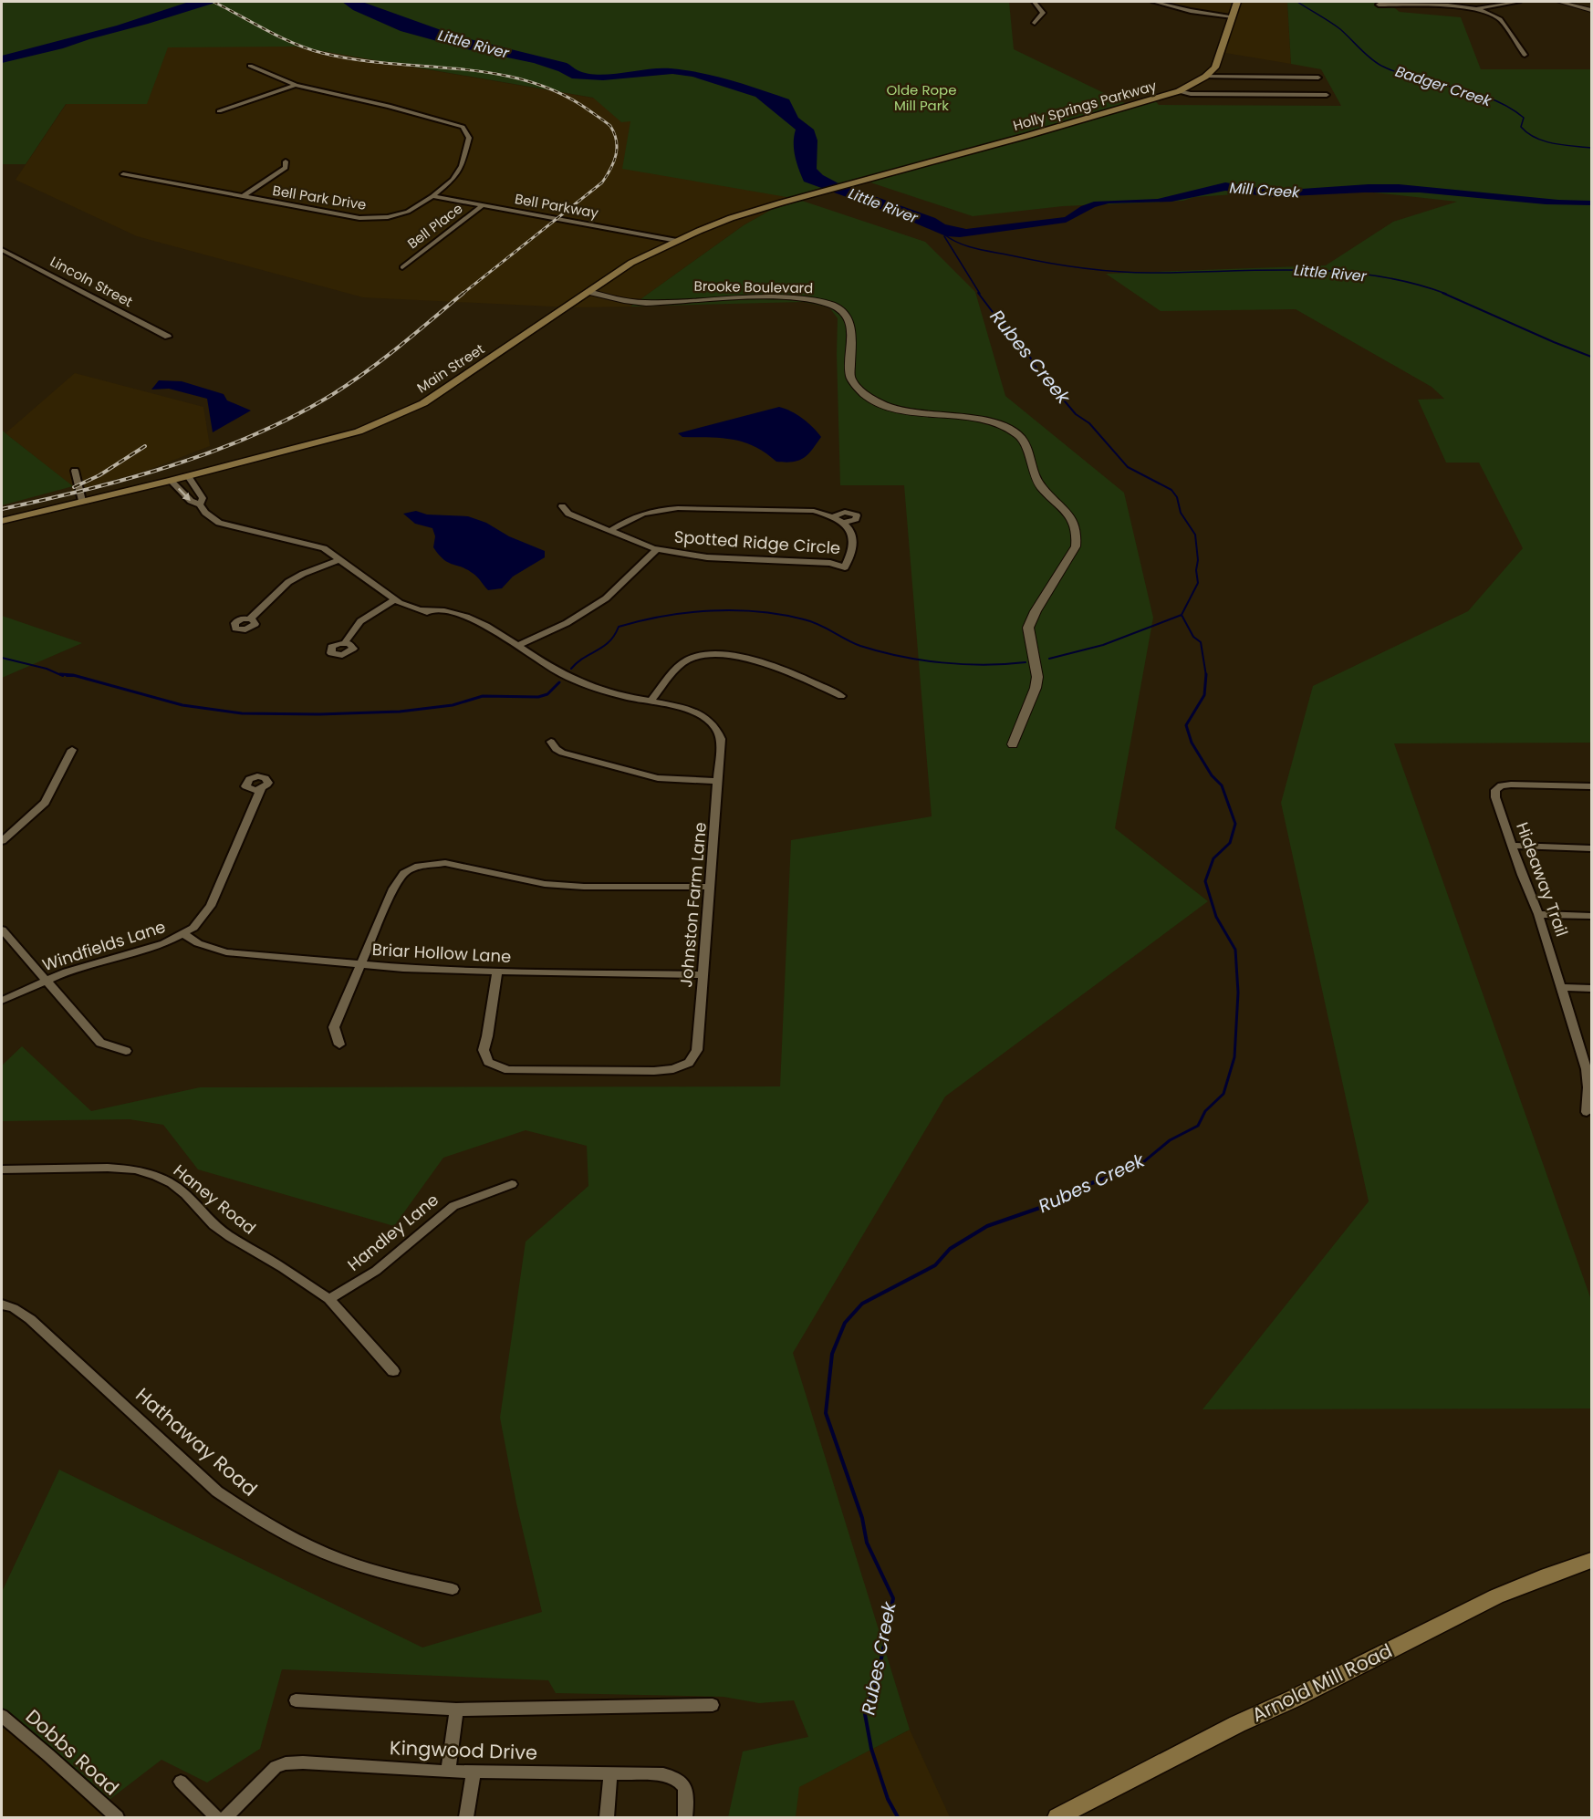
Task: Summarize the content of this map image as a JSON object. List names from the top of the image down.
{
  "streets": {
    "main road": ["Holly Springs Parkway", "Main Street", "Arnold Mill Road"],
    "street": [
      "Bell Park Drive",
      "Bell Parkway",
      "Bell Place",
      "Lincoln Street",
      "Brooke Boulevard",
      "Spotted Ridge Circle",
      "Hideaway Trail",
      "Johnston Farm Lane",
      "Windfields Lane",
      "Briar Hollow Lane",
      "Haney Road",
      "Handley Lane",
      "Hathaway Road",
      "Kingwood Drive",
      "Dobbs Road"
    ]
  },
  "crossings": [
    ["Holly Springs Parkway", "Main Street"],
    ["Bell Park Drive", "Bell Parkway"],
    ["Bell Parkway", "Bell Place"],
    ["Bell Parkway", "Main Street"],
    ["Brooke Boulevard", "Main Street"],
    ["Main Street", "Johnston Farm Lane"],
    ["Johnston Farm Lane", "Briar Hollow Lane"],
    ["Windfields Lane", "Briar Hollow Lane"],
    ["Haney Road", "Handley Lane"]
  ],
  "water": [
    "Little River",
    "Badger Creek",
    "Mill Creek",
    "Rubes Creek"
  ],
  "parks": ["Olde Rope Mill Park"]
}
